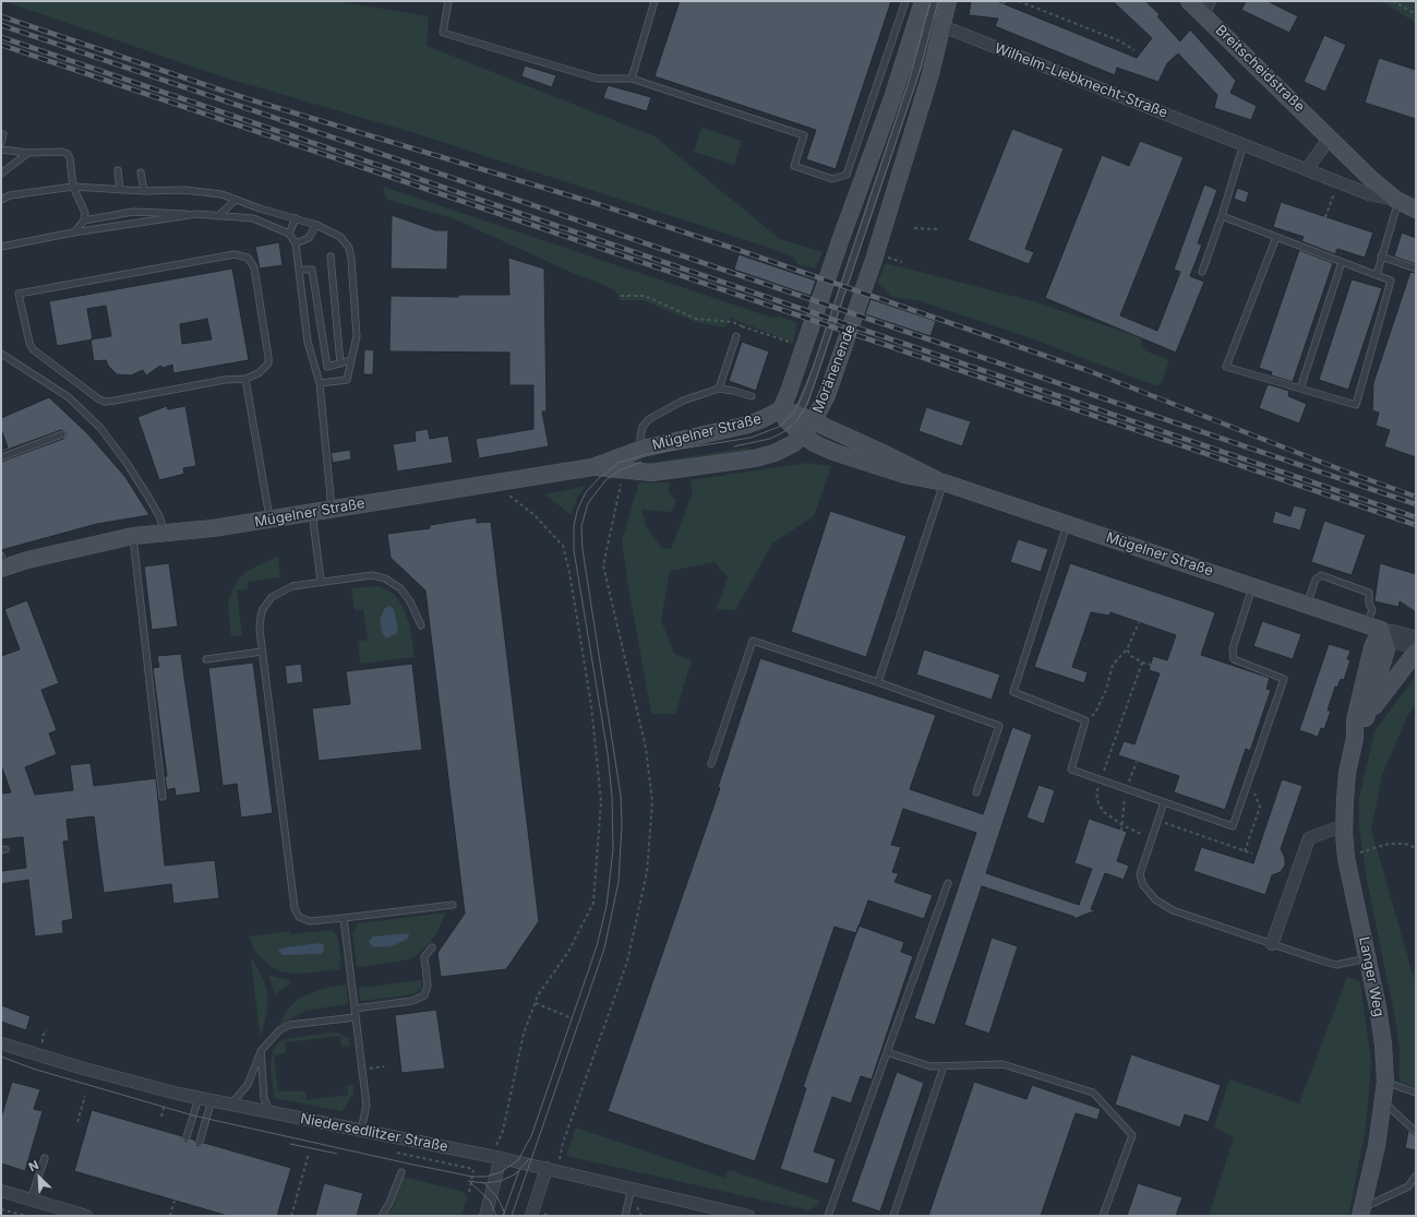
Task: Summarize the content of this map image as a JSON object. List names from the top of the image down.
{
  "streets": {
    "main road": [
      "Breitscheidstraße",
      "Moränenende",
      "Mügelner Straße",
      "Langer Weg"
    ],
    "street": ["Wilhelm-Liebknecht-Straße", "Niedersedlitzer Straße"]
  },
  "crossings": [
    ["Breitscheidstraße", "Wilhelm-Liebknecht-Straße"],
    ["Wilhelm-Liebknecht-Straße", "Moränenende"],
    ["Moränenende", "Mügelner Straße"],
    ["Mügelner Straße", "Langer Weg"]
  ],
  "north": "top left"
}
